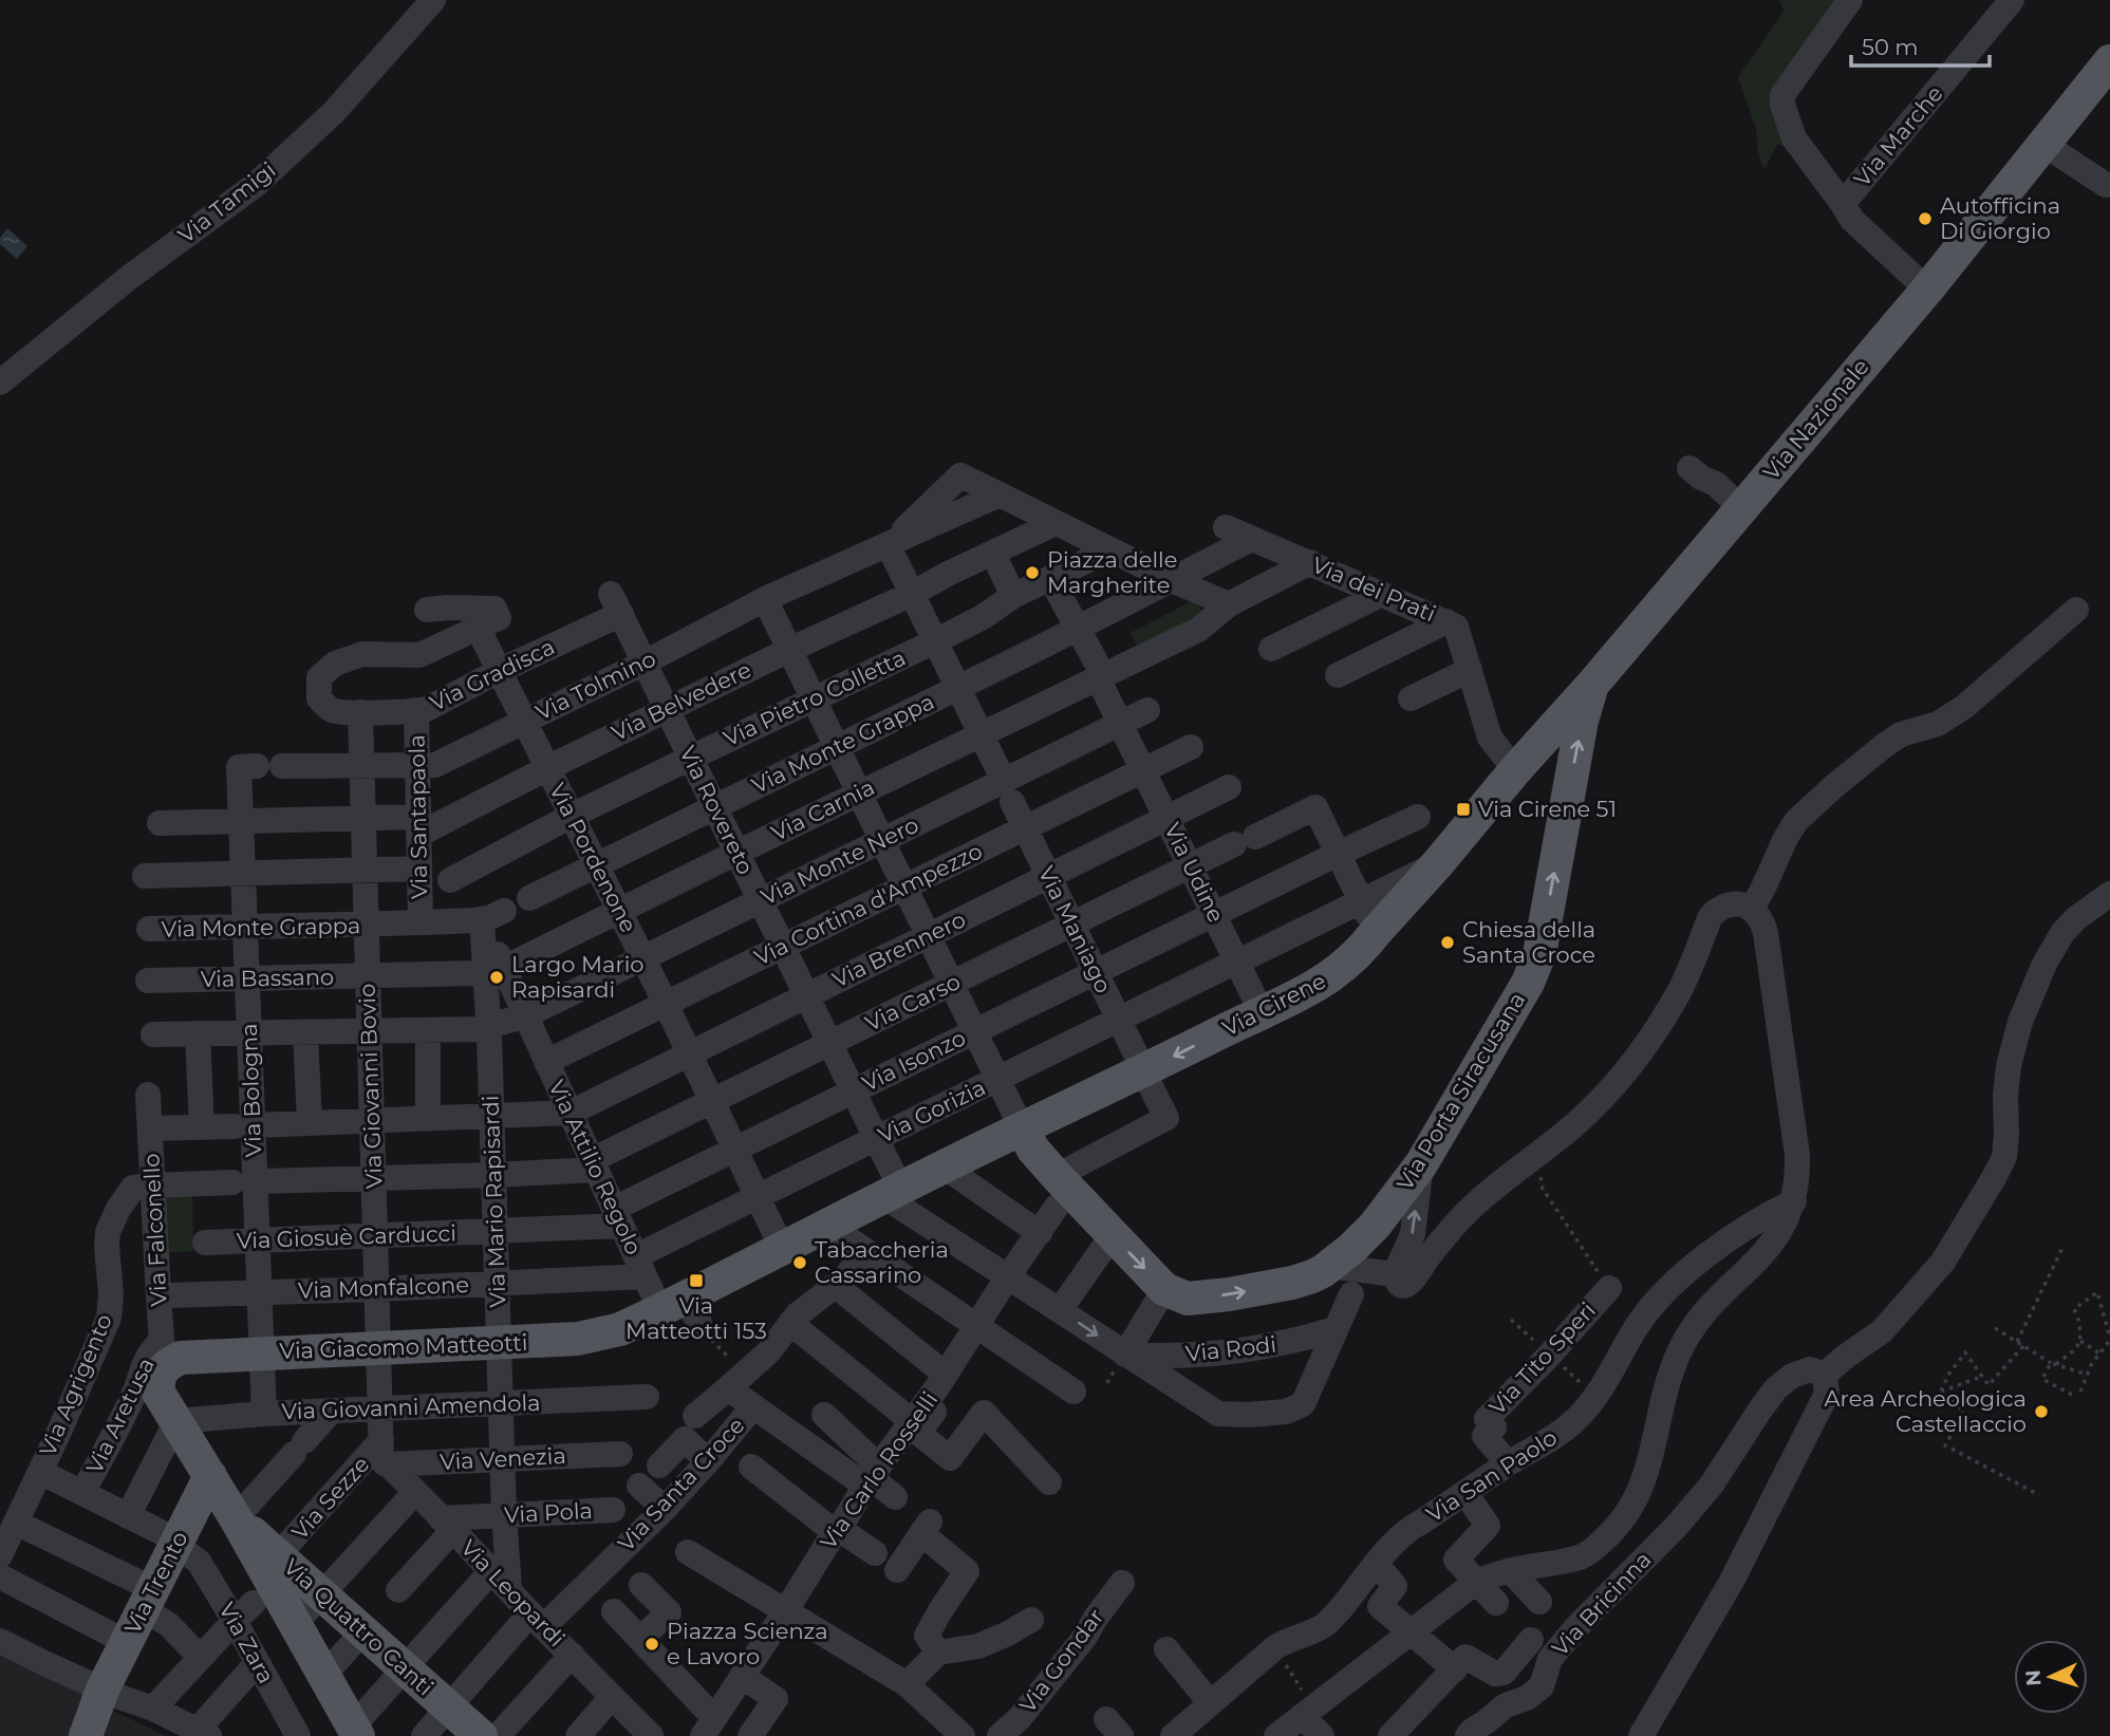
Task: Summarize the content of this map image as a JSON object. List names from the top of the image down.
{
  "streets": {
    "main road": [
      "Via Nazionale",
      "Via Cirene",
      "Via Porta Siracusana",
      "Via Giacomo Matteotti",
      "Via Trento",
      "Via Quattro Canti"
    ],
    "street": [
      "Via Marche",
      "Via Tamigi",
      "Via dei Prati",
      "Via Gradisca",
      "Via Tolmino",
      "Via Pietro Colletta",
      "Via Belvedere",
      "Via Monte Grappa",
      "Via Rovereto",
      "Via Carnia",
      "Via Santapaola",
      "Via Pordenone",
      "Via Monte Nero",
      "Via Udine",
      "Via Cortina d'Ampezzo",
      "Via Maniago",
      "Via Brennero",
      "Via Bassano",
      "Via Carso",
      "Via Isonzo",
      "Via Giovanni Bovio",
      "Via Bologna",
      "Via Gorizia",
      "Via Attilio Regolo",
      "Via Mario Rapisardi",
      "Via Falconello",
      "Via Giosuè Carducci",
      "Via Monfalcone",
      "Via Rodi",
      "Via Tito Speri",
      "Via Agrigento",
      "Via Giovanni Amendola",
      "Via Aretusa",
      "Via Venezia",
      "Via Carlo Rosselli",
      "Via San Paolo",
      "Via Santa Croce",
      "Via Sezze",
      "Via Pola",
      "Via Leopardi",
      "Via Bricinna",
      "Via Zara",
      "Via Gondar"
    ]
  },
  "crossings": [
    ["Via Nazionale", "Via dei Prati"],
    ["Via Nazionale", "Via Cirene"],
    ["Via Nazionale", "Via Porta Siracusana"],
    ["Via dei Prati", "Via Monte Grappa"],
    ["Via dei Prati", "Via Carnia"],
    ["Via Gradisca", "Via Rovereto"],
    ["Via Gradisca", "Via Santapaola"],
    ["Via Gradisca", "Via Pordenone"],
    ["Via Gradisca", "Via Giovanni Bovio"],
    ["Via Tolmino", "Via Belvedere"],
    ["Via Tolmino", "Via Rovereto"],
    ["Via Tolmino", "Via Santapaola"],
    ["Via Tolmino", "Via Pordenone"],
    ["Via Tolmino", "Via Maniago"],
    ["Via Tolmino", "Via Giovanni Bovio"],
    ["Via Pietro Colletta", "Via Rovereto"],
    ["Via Pietro Colletta", "Via Pordenone"],
    ["Via Pietro Colletta", "Via Udine"],
    ["Via Pietro Colletta", "Via Maniago"],
    ["Via Belvedere", "Via Rovereto"],
    ["Via Belvedere", "Via Santapaola"],
    ["Via Belvedere", "Via Pordenone"],
    ["Via Belvedere", "Via Maniago"],
    ["Via Belvedere", "Via Giovanni Bovio"],
    ["Via Belvedere", "Via Bologna"],
    ["Via Monte Grappa", "Via Rovereto"],
    ["Via Monte Grappa", "Via Santapaola"],
    ["Via Monte Grappa", "Via Pordenone"],
    ["Via Monte Grappa", "Via Udine"],
    ["Via Monte Grappa", "Via Maniago"],
    ["Via Monte Grappa", "Via Giovanni Bovio"],
    ["Via Monte Grappa", "Via Bologna"],
    ["Via Monte Grappa", "Via Attilio Regolo"],
    ["Via Rovereto", "Via Carnia"],
    ["Via Rovereto", "Via Monte Nero"],
    ["Via Rovereto", "Via Cortina d'Ampezzo"],
    ["Via Rovereto", "Via Brennero"],
    ["Via Rovereto", "Via Carso"],
    ["Via Rovereto", "Via Isonzo"],
    ["Via Rovereto", "Via Gorizia"],
    ["Via Rovereto", "Via Giacomo Matteotti"],
    ["Via Carnia", "Via Pordenone"],
    ["Via Carnia", "Via Udine"],
    ["Via Carnia", "Via Maniago"],
    ["Via Carnia", "Via Bassano"],
    ["Via Carnia", "Via Attilio Regolo"],
    ["Via Carnia", "Via Mario Rapisardi"],
    ["Via Pordenone", "Via Monte Nero"],
    ["Via Pordenone", "Via Cortina d'Ampezzo"],
    ["Via Pordenone", "Via Brennero"],
    ["Via Pordenone", "Via Carso"],
    ["Via Pordenone", "Via Isonzo"],
    ["Via Pordenone", "Via Gorizia"],
    ["Via Pordenone", "Via Giacomo Matteotti"],
    ["Via Monte Nero", "Via Udine"],
    ["Via Monte Nero", "Via Maniago"],
    ["Via Monte Nero", "Via Giovanni Bovio"],
    ["Via Monte Nero", "Via Bologna"],
    ["Via Monte Nero", "Via Attilio Regolo"],
    ["Via Monte Nero", "Via Mario Rapisardi"],
    ["Via Udine", "Via Cortina d'Ampezzo"],
    ["Via Udine", "Via Brennero"],
    ["Via Udine", "Via Carso"],
    ["Via Udine", "Via Cirene"],
    ["Via Udine", "Via Isonzo"],
    ["Via Cortina d'Ampezzo", "Via Maniago"],
    ["Via Cortina d'Ampezzo", "Via Attilio Regolo"],
    ["Via Maniago", "Via Brennero"],
    ["Via Maniago", "Via Carso"],
    ["Via Maniago", "Via Cirene"],
    ["Via Maniago", "Via Isonzo"],
    ["Via Maniago", "Via Gorizia"],
    ["Via Maniago", "Via Carlo Rosselli"],
    ["Via Brennero", "Via Attilio Regolo"],
    ["Via Bassano", "Via Giovanni Bovio"],
    ["Via Bassano", "Via Bologna"],
    ["Via Bassano", "Via Attilio Regolo"],
    ["Via Bassano", "Via Mario Rapisardi"],
    ["Via Carso", "Via Isonzo"],
    ["Via Carso", "Via Attilio Regolo"],
    ["Via Cirene", "Via Gorizia"],
    ["Via Cirene", "Via Giacomo Matteotti"],
    ["Via Isonzo", "Via Attilio Regolo"],
    ["Via Isonzo", "Via Giosuè Carducci"],
    ["Via Giovanni Bovio", "Via Giosuè Carducci"],
    ["Via Giovanni Bovio", "Via Monfalcone"],
    ["Via Giovanni Bovio", "Via Giacomo Matteotti"],
    ["Via Giovanni Bovio", "Via Giovanni Amendola"],
    ["Via Giovanni Bovio", "Via Venezia"],
    ["Via Giovanni Bovio", "Via Sezze"],
    ["Via Giovanni Bovio", "Via Leopardi"],
    ["Via Bologna", "Via Giosuè Carducci"],
    ["Via Bologna", "Via Monfalcone"],
    ["Via Bologna", "Via Giacomo Matteotti"],
    ["Via Bologna", "Via Giovanni Amendola"],
    ["Via Gorizia", "Via Attilio Regolo"],
    ["Via Gorizia", "Via Monfalcone"],
    ["Via Attilio Regolo", "Via Mario Rapisardi"],
    ["Via Attilio Regolo", "Via Giosuè Carducci"],
    ["Via Attilio Regolo", "Via Monfalcone"],
    ["Via Attilio Regolo", "Via Giacomo Matteotti"],
    ["Via Mario Rapisardi", "Via Giosuè Carducci"],
    ["Via Mario Rapisardi", "Via Monfalcone"],
    ["Via Mario Rapisardi", "Via Giacomo Matteotti"],
    ["Via Mario Rapisardi", "Via Giovanni Amendola"],
    ["Via Mario Rapisardi", "Via Venezia"],
    ["Via Mario Rapisardi", "Via Pola"],
    ["Via Mario Rapisardi", "Via Leopardi"],
    ["Via Falconello", "Via Giacomo Matteotti"],
    ["Via Falconello", "Via Agrigento"],
    ["Via Falconello", "Via Aretusa"],
    ["Via Giacomo Matteotti", "Via Aretusa"],
    ["Via Tito Speri", "Via San Paolo"],
    ["Via Venezia", "Via Sezze"],
    ["Via Venezia", "Via Leopardi"],
    ["Via Santa Croce", "Via Leopardi"],
    ["Via Santa Croce", "Via Quattro Canti"],
    ["Via Sezze", "Via Leopardi"],
    ["Via Sezze", "Via Quattro Canti"],
    ["Via Pola", "Via Leopardi"],
    ["Via Trento", "Via Zara"]
  ],
  "one_way": ["Via Porta Siracusana"],
  "places": {
    "other": [
      "Autofficina Di Giorgio",
      "Piazza delle Margherite",
      "Chiesa della Santa Croce",
      "Largo Mario Rapisardi",
      "Tabaccheria Cassarino",
      "Area Archeologica Castellaccio",
      "Piazza Scienza e Lavoro"
    ],
    "transit": ["Via Cirene 51", "Via Matteotti 153"]
  },
  "scale_bar": "50 m",
  "north": "left"
}
